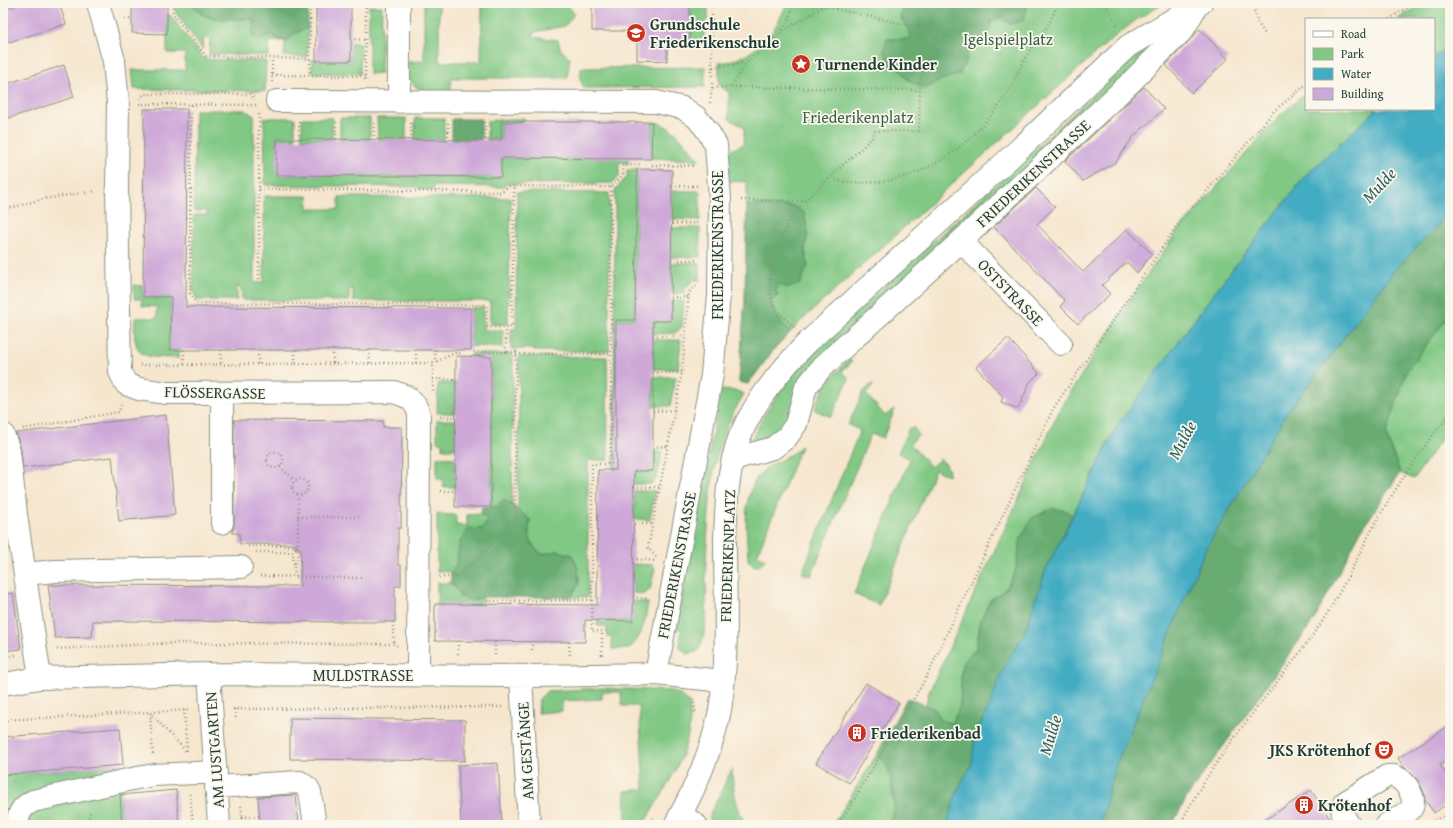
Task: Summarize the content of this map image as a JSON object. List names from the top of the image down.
{
  "streets": {
    "street": [
      "FRIEDERIKENSTRASSE",
      "OSTSTRASSE",
      "FLÖSSERGASSE",
      "FRIEDERIKENPLATZ",
      "MULDSTRASSE",
      "AM LUSTGARTEN",
      "AM GESTÄNGE"
    ]
  },
  "crossings": [
    ["FRIEDERIKENSTRASSE", "OSTSTRASSE"],
    ["FRIEDERIKENSTRASSE", "FRIEDERIKENPLATZ"],
    ["FRIEDERIKENSTRASSE", "MULDSTRASSE"],
    ["FRIEDERIKENPLATZ", "MULDSTRASSE"],
    ["MULDSTRASSE", "AM LUSTGARTEN"],
    ["MULDSTRASSE", "AM GESTÄNGE"]
  ],
  "water": ["Mulde"],
  "parks": ["Igelspielplatz", "Friederikenplatz"],
  "places": {
    "school or university": ["Grundschule Friederikenschule"],
    "place": ["Turnende Kinder"],
    "building": ["Friederikenbad", "Krötenhof"],
    "theatre": ["JKS Krötenhof"]
  },
  "legend": [
    "Road",
    "Park",
    "Water",
    "Building"
  ]
}
